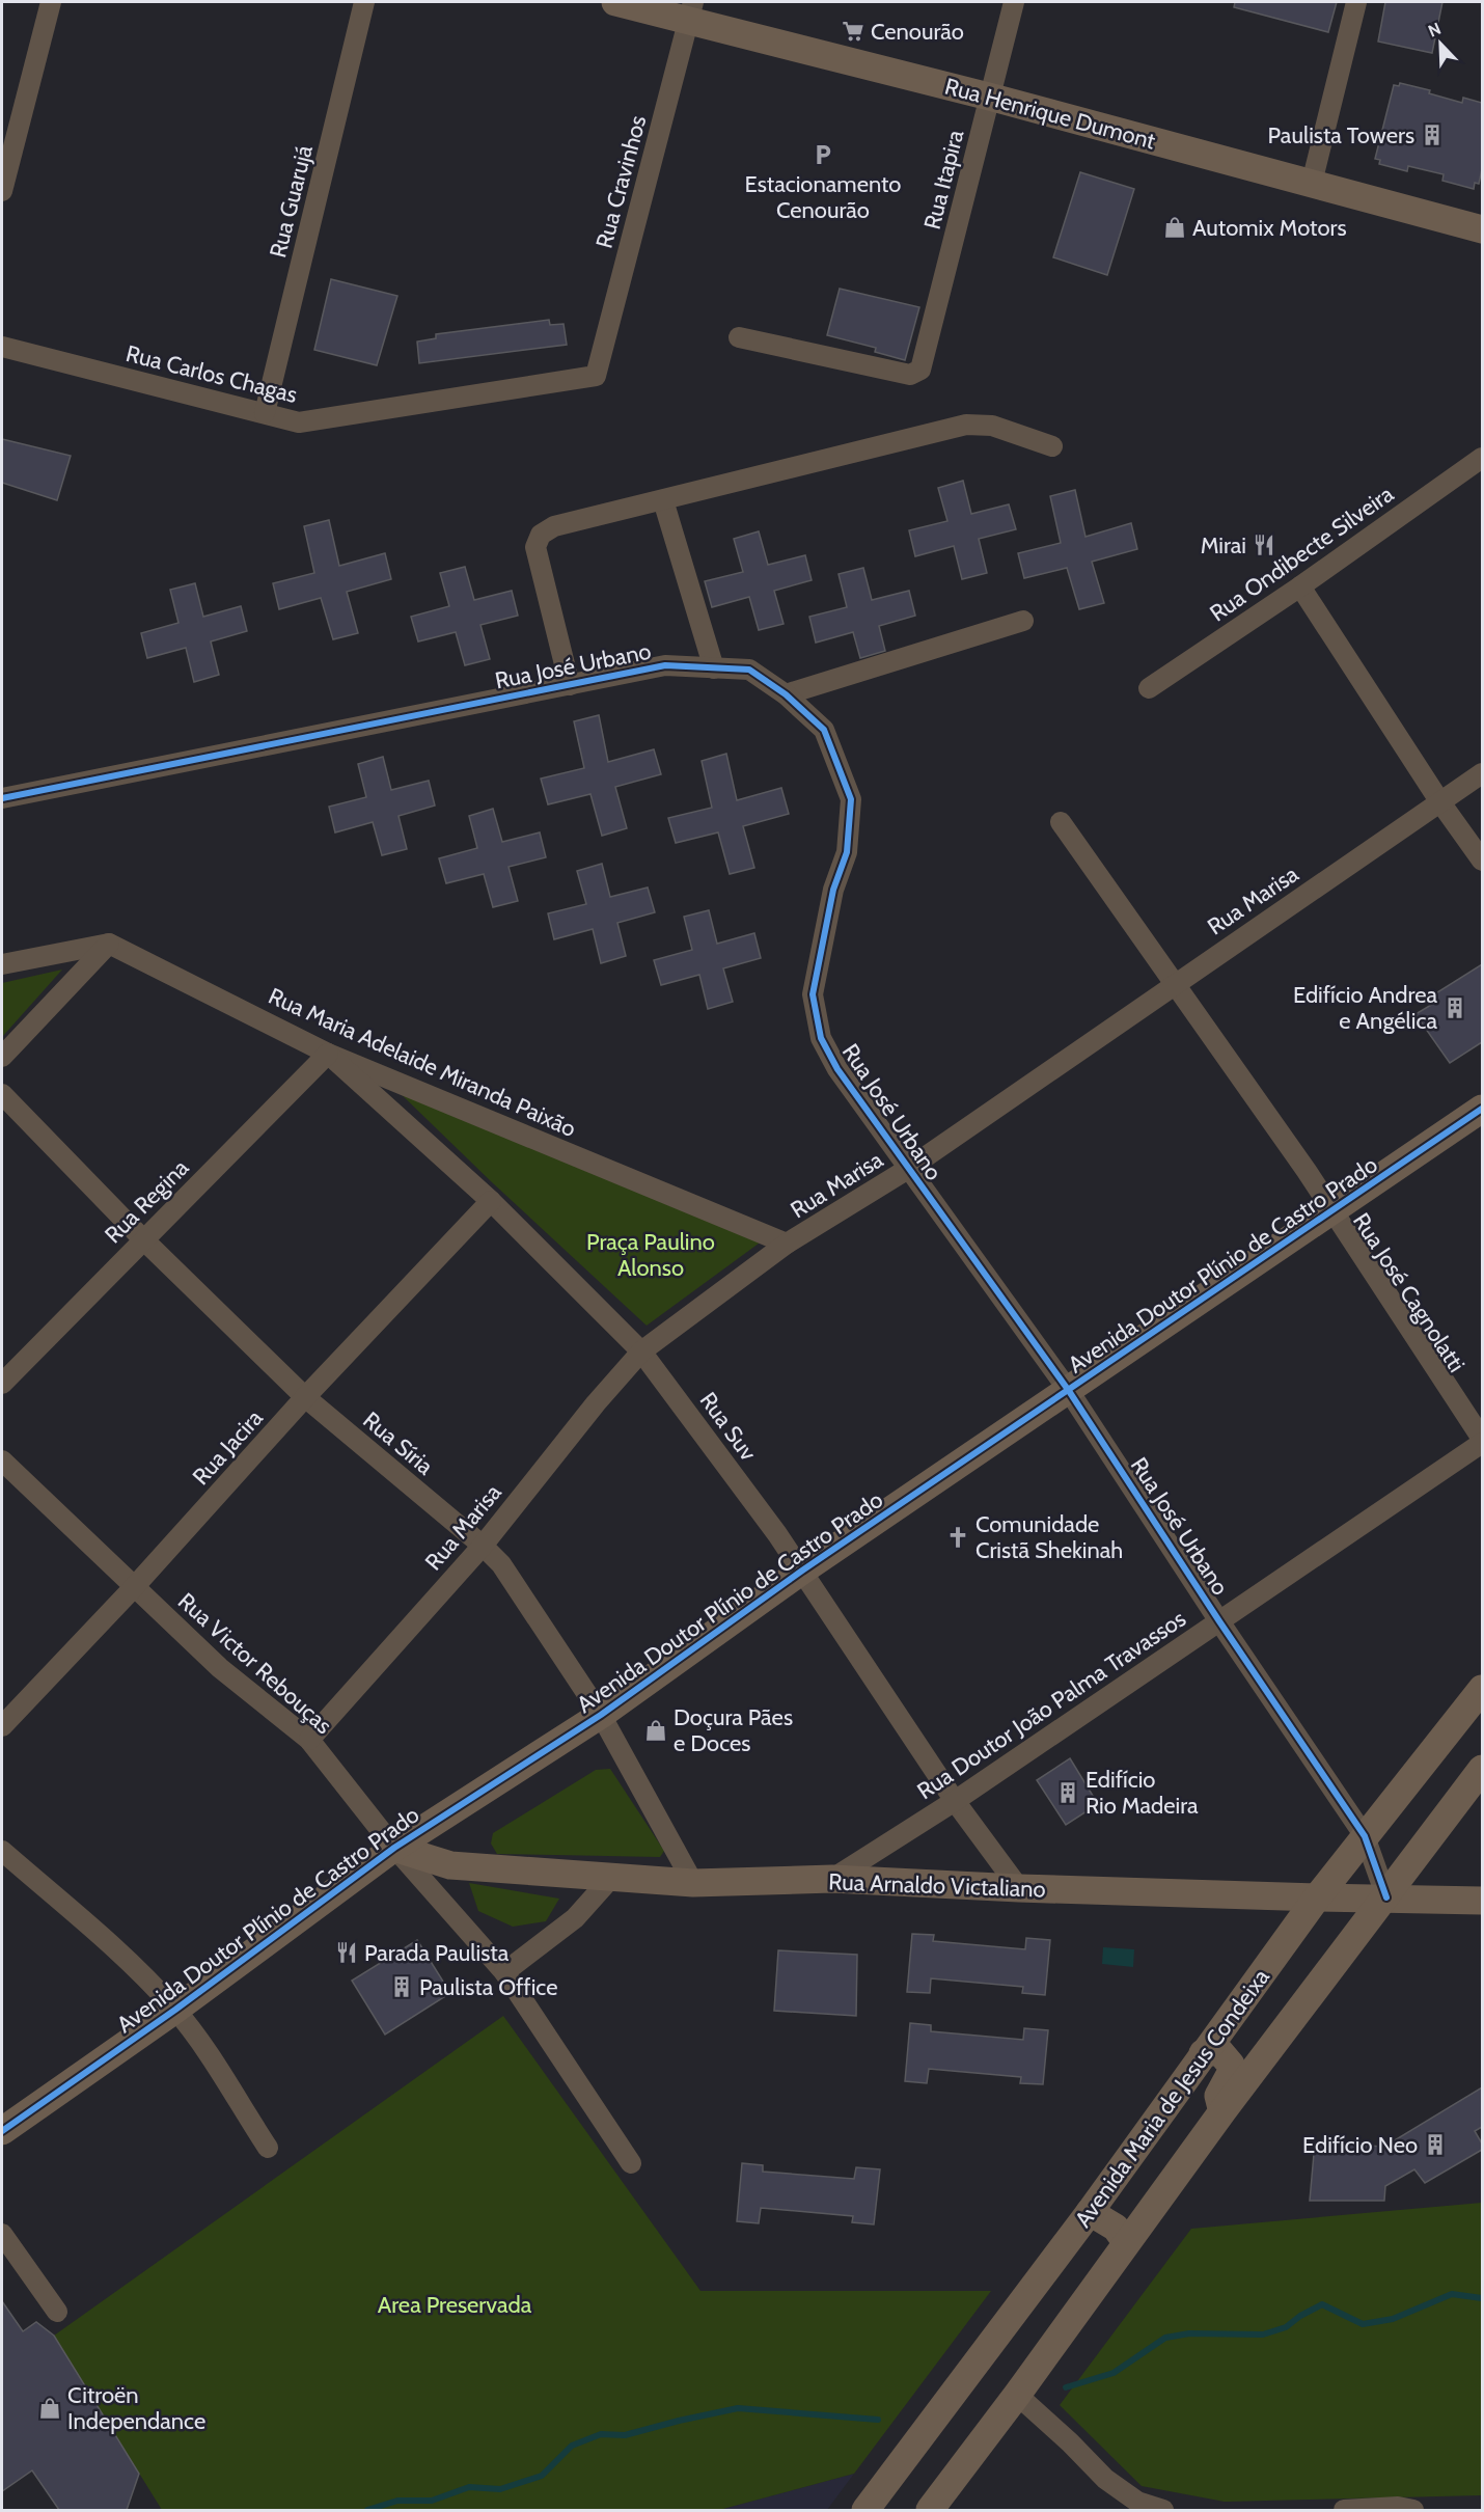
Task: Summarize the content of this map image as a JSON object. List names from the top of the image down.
{
  "streets": {
    "street": [
      "Rua Henrique Dumont",
      "Rua Itapira",
      "Rua Cravinhos",
      "Rua Guarujá",
      "Rua Carlos Chagas",
      "Rua Ondibecte Silveira",
      "Rua José Urbano",
      "Rua Marisa",
      "Rua Maria Adelaide Miranda Paixão",
      "Rua Regina",
      "Avenida Doutor Plínio de Castro Prado",
      "Rua José Cagnolatti",
      "Rua Suv",
      "Rua Síria",
      "Rua Jacira",
      "Rua Victor Rebouças",
      "Rua Doutor João Palma Travassos",
      "Rua Arnaldo Victaliano",
      "Avenida Maria de Jesus Condeixa"
    ]
  },
  "crossings": [
    ["Rua Henrique Dumont", "Rua Itapira"],
    ["Rua Henrique Dumont", "Rua Cravinhos"],
    ["Rua Cravinhos", "Rua Carlos Chagas"],
    ["Rua Guarujá", "Rua Carlos Chagas"],
    ["Rua José Urbano", "Rua Marisa"],
    ["Rua José Urbano", "Avenida Doutor Plínio de Castro Prado"],
    ["Rua José Urbano", "Rua Doutor João Palma Travassos"],
    ["Rua José Urbano", "Rua Arnaldo Victaliano"],
    ["Rua José Urbano", "Avenida Maria de Jesus Condeixa"],
    ["Rua Marisa", "Rua Maria Adelaide Miranda Paixão"],
    ["Rua Marisa", "Rua José Cagnolatti"],
    ["Rua Marisa", "Rua Suv"],
    ["Rua Marisa", "Rua Síria"],
    ["Rua Marisa", "Rua Victor Rebouças"],
    ["Rua Maria Adelaide Miranda Paixão", "Rua Regina"],
    ["Rua Maria Adelaide Miranda Paixão", "Rua Suv"],
    ["Rua Regina", "Rua Suv"],
    ["Rua Regina", "Rua Síria"],
    ["Avenida Doutor Plínio de Castro Prado", "Rua José Cagnolatti"],
    ["Avenida Doutor Plínio de Castro Prado", "Rua Suv"],
    ["Avenida Doutor Plínio de Castro Prado", "Rua Síria"],
    ["Avenida Doutor Plínio de Castro Prado", "Rua Victor Rebouças"],
    ["Avenida Doutor Plínio de Castro Prado", "Rua Arnaldo Victaliano"],
    ["Rua José Cagnolatti", "Rua Doutor João Palma Travassos"],
    ["Rua Suv", "Rua Jacira"],
    ["Rua Suv", "Rua Doutor João Palma Travassos"],
    ["Rua Suv", "Rua Arnaldo Victaliano"],
    ["Rua Síria", "Rua Jacira"],
    ["Rua Síria", "Rua Arnaldo Victaliano"],
    ["Rua Jacira", "Rua Victor Rebouças"],
    ["Rua Victor Rebouças", "Rua Arnaldo Victaliano"],
    ["Rua Doutor João Palma Travassos", "Rua Arnaldo Victaliano"],
    ["Rua Arnaldo Victaliano", "Avenida Maria de Jesus Condeixa"]
  ],
  "parks": ["Praça Paulino Alonso", "Area Preservada"],
  "places": {
    "supermarket": ["Cenourão"],
    "building": [
      "Paulista Towers",
      "Edifício Andrea e Angélica",
      "Edifício Rio Madeira",
      "Paulista Office",
      "Edifício Neo"
    ],
    "parking": ["Estacionamento Cenourão"],
    "shop": ["Automix Motors", "Doçura Pães e Doces", "Citroën Independance"],
    "restaurant": ["Mirai", "Parada Paulista"],
    "church": ["Comunidade Cristã Shekinah"]
  },
  "north": "top left"
}
